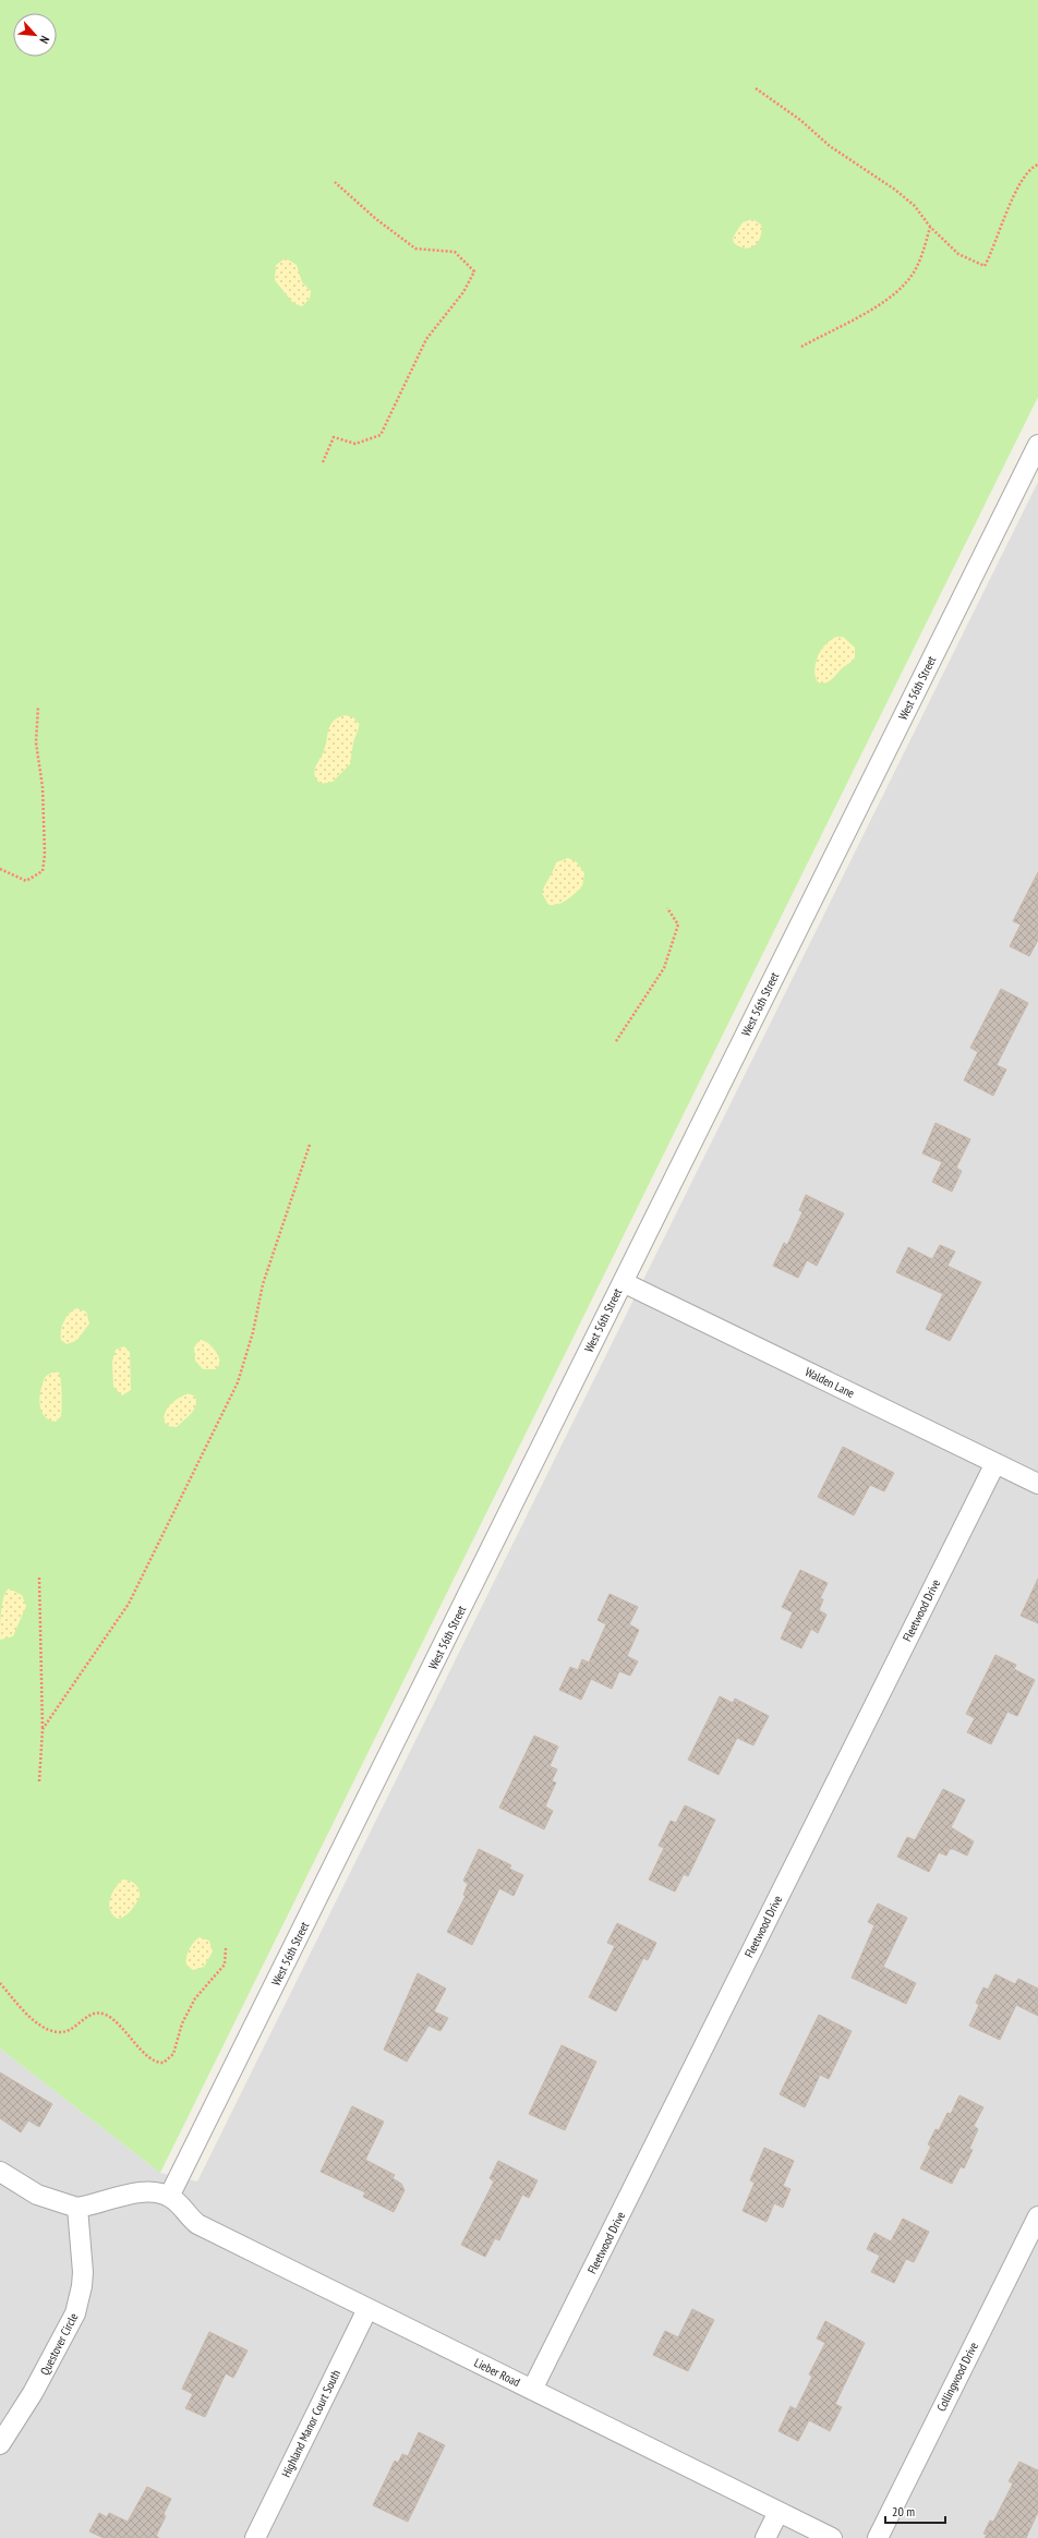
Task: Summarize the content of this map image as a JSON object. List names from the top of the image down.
{
  "streets": {
    "street": [
      "West 56th Street",
      "Walden Lane",
      "Fleetwood Drive",
      "Questover Circle",
      "Lieber Road",
      "Collingwood Drive",
      "Highland Manor Court South"
    ]
  },
  "crossings": [
    ["West 56th Street", "Walden Lane"],
    ["West 56th Street", "Lieber Road"],
    ["Walden Lane", "Fleetwood Drive"],
    ["Fleetwood Drive", "Lieber Road"],
    ["Lieber Road", "Highland Manor Court South"]
  ],
  "scale_bar": "20 m",
  "north": "bottom right"
}
